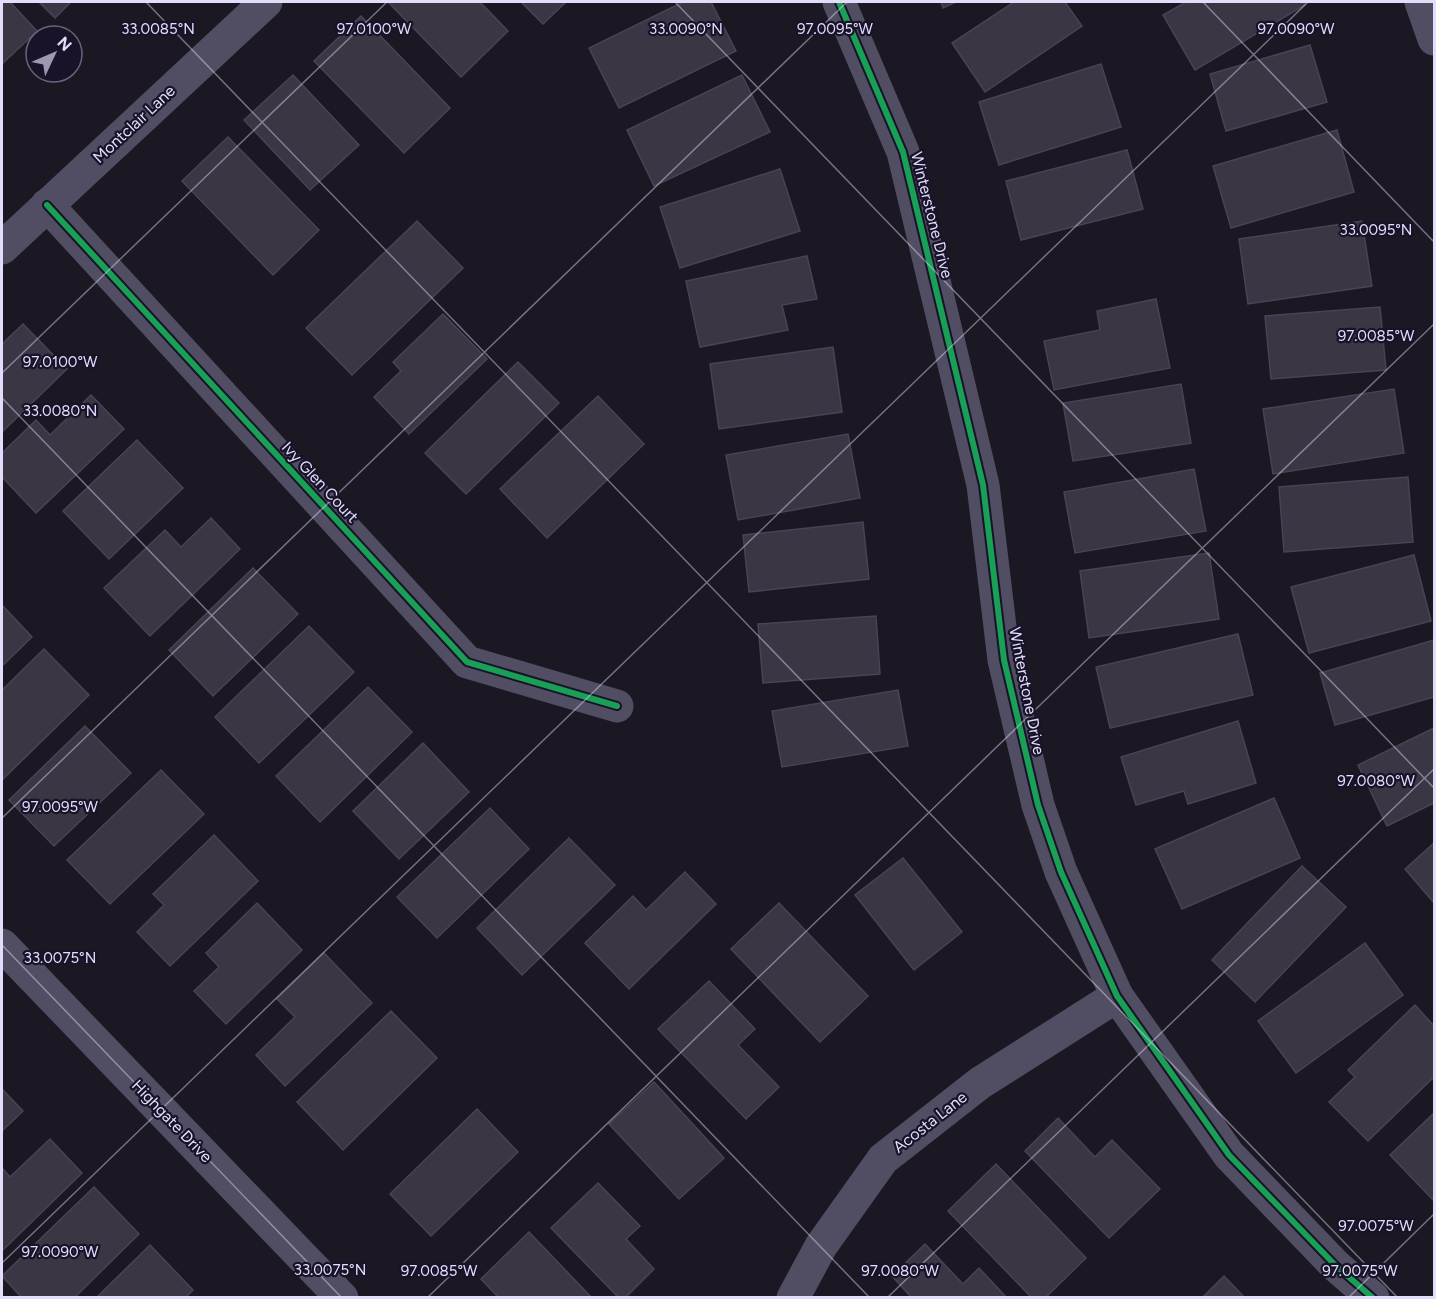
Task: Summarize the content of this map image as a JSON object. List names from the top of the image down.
{
  "streets": {
    "street": [
      "Montclair Lane",
      "Winterstone Drive",
      "Ivy Glen Court",
      "Highgate Drive",
      "Acosta Lane"
    ]
  },
  "crossings": [
    ["Montclair Lane", "Ivy Glen Court"],
    ["Winterstone Drive", "Acosta Lane"]
  ],
  "north": "top right",
  "coordinates": [
    "97.0100°W",
    "97.0095°W",
    "97.0090°W",
    "33.0085°N",
    "33.0090°N",
    "33.0095°N",
    "97.0085°W",
    "33.0080°N",
    "97.0080°W",
    "33.0075°N",
    "97.0075°W"
  ]
}
